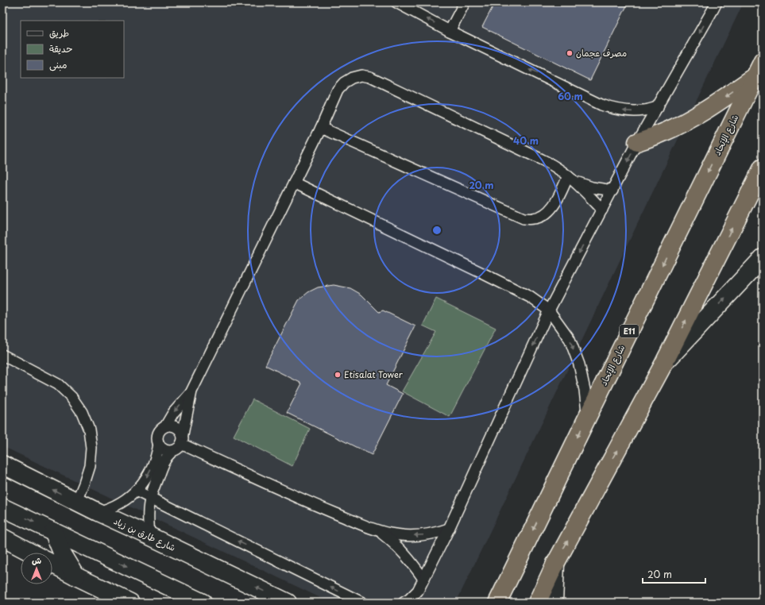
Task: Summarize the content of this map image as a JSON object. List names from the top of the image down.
{
  "streets": {
    "highway": ["شارع الإتحاد", "E11"],
    "main road": ["شارع طارق بن زياد"]
  },
  "places": ["مصرف عجمان", "Etisalat Tower"],
  "legend": ["طريق", "حديقة", "مبنى"],
  "scale_bar": "20 m",
  "north": "top",
  "rings": ["60 m", "40 m", "20 m"]
}
